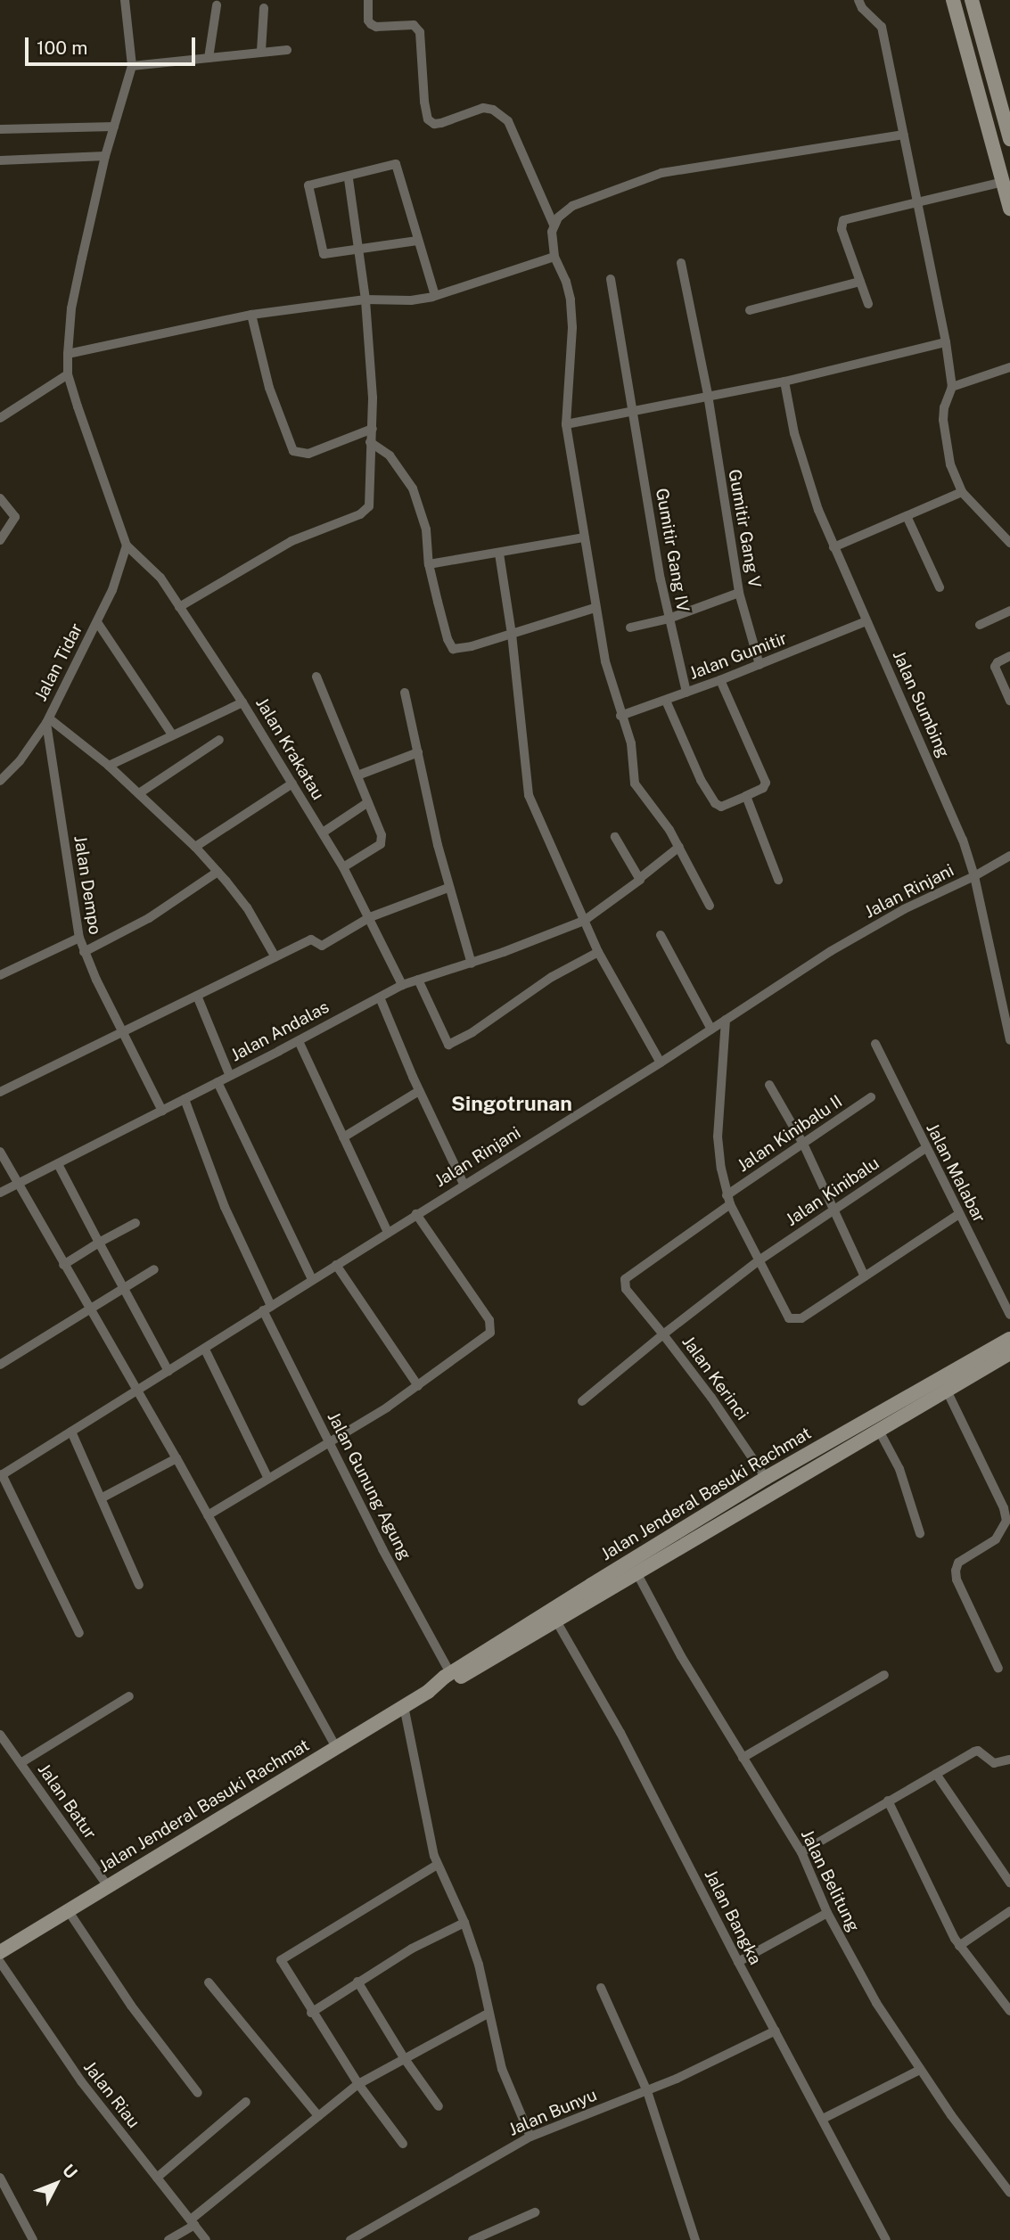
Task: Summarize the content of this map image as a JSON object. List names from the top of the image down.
{
  "streets": {
    "main road": ["Jalan Jenderal Basuki Rachmat"],
    "street": [
      "Gumitir Gang V",
      "Gumitir Gang IV",
      "Jalan Gumitir",
      "Jalan Tidar",
      "Jalan Sumbing",
      "Jalan Krakatau",
      "Jalan Dempo",
      "Jalan Rinjani",
      "Jalan Andalas",
      "Jalan Kinibalu II",
      "Jalan Malabar",
      "Jalan Kinibalu",
      "Jalan Kerinci",
      "Jalan Gunung Agung",
      "Jalan Batur",
      "Jalan Belitung",
      "Jalan Bangka",
      "Jalan Riau",
      "Jalan Bunyu"
    ]
  },
  "crossings": [
    ["Gumitir Gang V", "Jalan Gumitir"],
    ["Gumitir Gang IV", "Jalan Gumitir"],
    ["Jalan Gumitir", "Jalan Sumbing"],
    ["Jalan Tidar", "Jalan Krakatau"],
    ["Jalan Tidar", "Jalan Dempo"],
    ["Jalan Sumbing", "Jalan Rinjani"],
    ["Jalan Krakatau", "Jalan Andalas"],
    ["Jalan Dempo", "Jalan Andalas"],
    ["Jalan Rinjani", "Jalan Gunung Agung"],
    ["Jalan Andalas", "Jalan Gunung Agung"],
    ["Jalan Kinibalu II", "Jalan Kerinci"],
    ["Jalan Malabar", "Jalan Kinibalu"],
    ["Jalan Kinibalu", "Jalan Kerinci"],
    ["Jalan Kerinci", "Jalan Jenderal Basuki Rachmat"],
    ["Jalan Gunung Agung", "Jalan Jenderal Basuki Rachmat"],
    ["Jalan Jenderal Basuki Rachmat", "Jalan Batur"],
    ["Jalan Jenderal Basuki Rachmat", "Jalan Belitung"],
    ["Jalan Jenderal Basuki Rachmat", "Jalan Bangka"],
    ["Jalan Bangka", "Jalan Bunyu"]
  ],
  "districts": ["Singotrunan"],
  "scale_bar": "100 m",
  "north": "top right"
}
